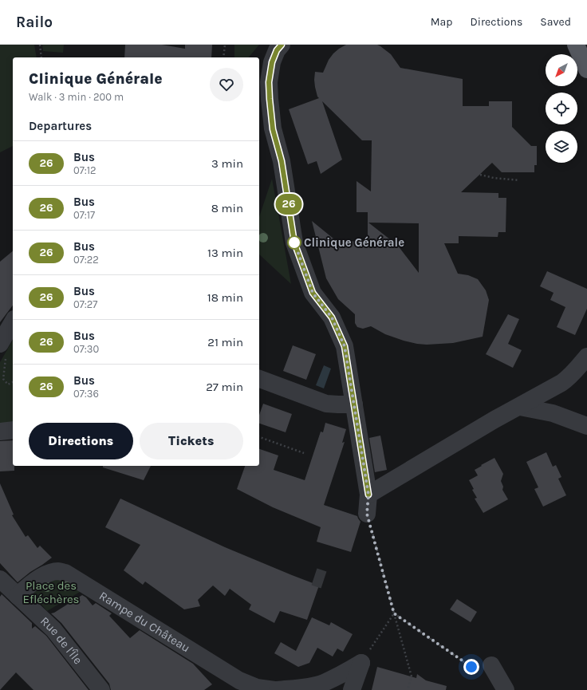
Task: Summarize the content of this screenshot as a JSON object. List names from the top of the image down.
{
  "streets": {
    "street": ["Rampe du Château", "Rue de l'Île"]
  },
  "crossings": [
    ["Rampe du Château", "Rue de l'Île"]
  ],
  "parks": ["Place des Efléchères"],
  "places": ["Clinique Générale"],
  "lines": ["bus line 26"],
  "north": "bottom left",
  "page": {
    "header": "Railo",
    "nav": ["Map", "Directions", "Saved"],
    "on_map": "26",
    "heading": [
      ["Clinique Générale", "Walk · 3 min · 200 m"],
      "Departures"
    ],
    "list": [
      {
        "mark": "26",
        "name": "Bus",
        "note": "07:12",
        "value": "3 min"
      },
      {
        "mark": "26",
        "name": "Bus",
        "note": "07:17",
        "value": "8 min"
      },
      {
        "mark": "26",
        "name": "Bus",
        "note": "07:22",
        "value": "13 min"
      },
      {
        "mark": "26",
        "name": "Bus",
        "note": "07:27",
        "value": "18 min"
      },
      {
        "mark": "26",
        "name": "Bus",
        "note": "07:30",
        "value": "21 min"
      },
      {
        "mark": "26",
        "name": "Bus",
        "note": "07:36",
        "value": "27 min"
      }
    ],
    "buttons": ["Directions", "Tickets"]
  }
}
